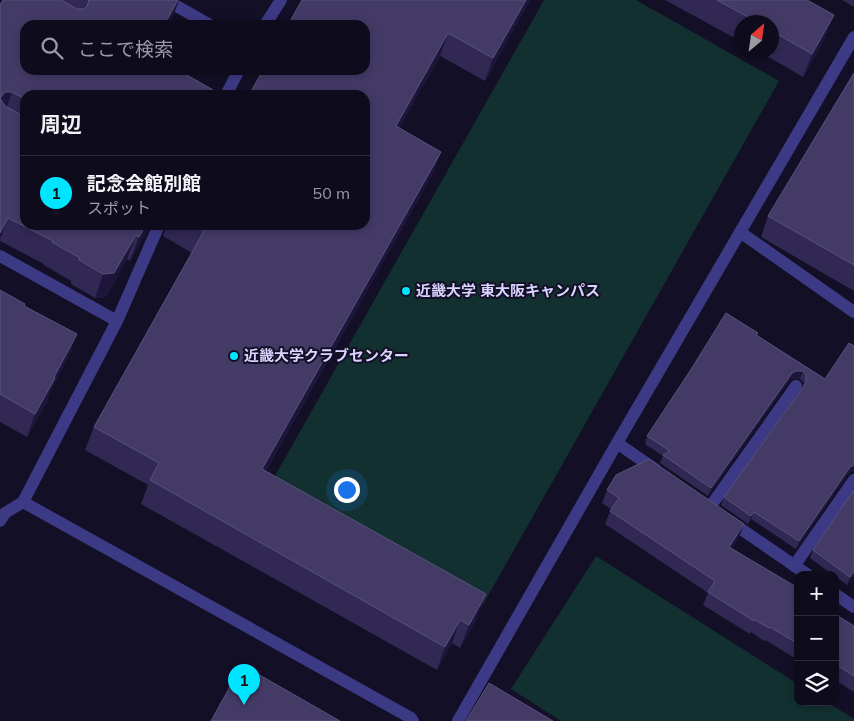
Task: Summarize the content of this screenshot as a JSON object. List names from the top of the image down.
{
  "places": ["近畿大学 東大阪キャンパス", "近畿大学クラブセンター"],
  "north": "top right",
  "page": {
    "search": "ここで検索",
    "heading": "周辺",
    "list": [
      {
        "mark": "1",
        "name": "記念会館別館",
        "note": "スポット",
        "value": "50 m"
      }
    ],
    "map_buttons": ["+", "−"],
    "pins": "1"
  }
}
